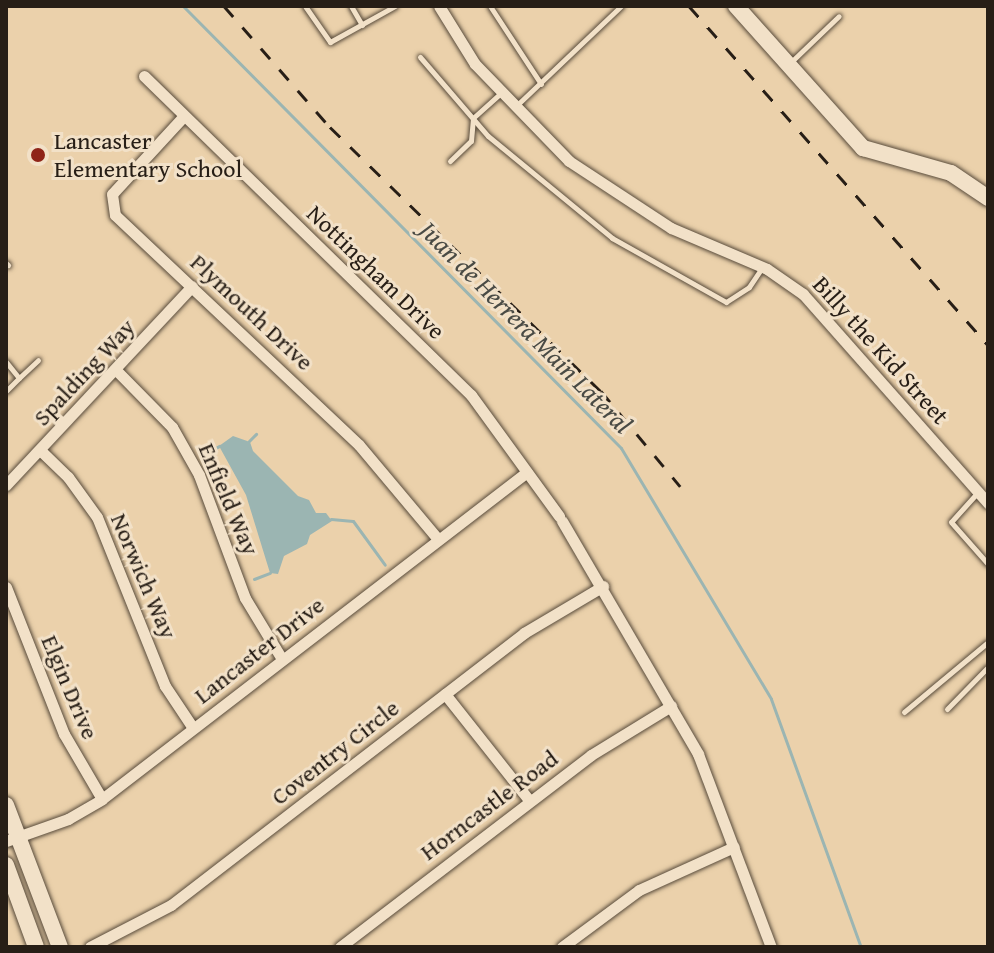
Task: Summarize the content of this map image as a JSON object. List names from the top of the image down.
{
  "streets": {
    "street": [
      "Nottingham Drive",
      "Plymouth Drive",
      "Billy the Kid Street",
      "Spalding Way",
      "Enfield Way",
      "Norwich Way",
      "Lancaster Drive",
      "Elgin Drive",
      "Coventry Circle",
      "Horncastle Road"
    ]
  },
  "crossings": [
    ["Nottingham Drive", "Plymouth Drive"],
    ["Nottingham Drive", "Lancaster Drive"],
    ["Nottingham Drive", "Coventry Circle"],
    ["Plymouth Drive", "Spalding Way"],
    ["Plymouth Drive", "Lancaster Drive"],
    ["Spalding Way", "Enfield Way"],
    ["Spalding Way", "Norwich Way"],
    ["Enfield Way", "Lancaster Drive"],
    ["Norwich Way", "Lancaster Drive"],
    ["Lancaster Drive", "Elgin Drive"]
  ],
  "water": ["Juan de Herrera Main Lateral"],
  "places": ["Lancaster Elementary School"]
}
